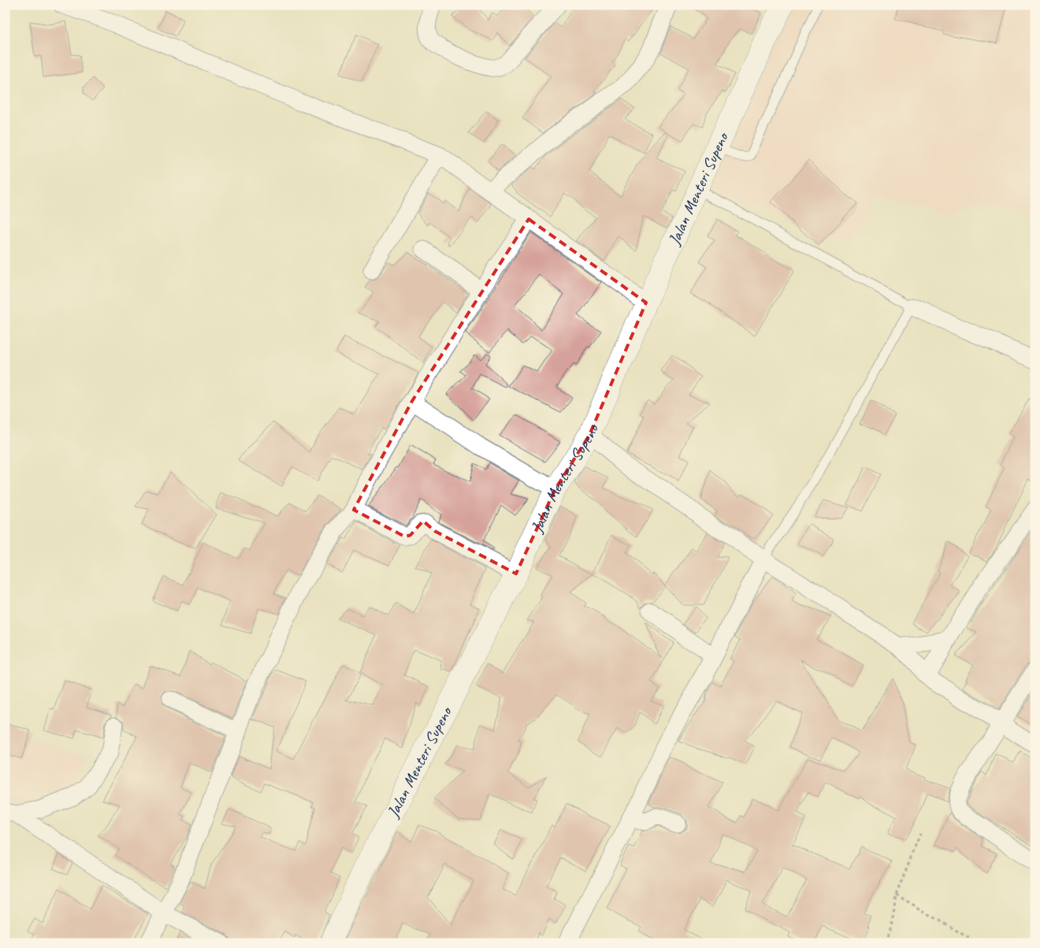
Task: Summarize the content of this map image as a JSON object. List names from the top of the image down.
{
  "streets": {
    "main road": ["Jalan Menteri Supeno"]
  }
}
